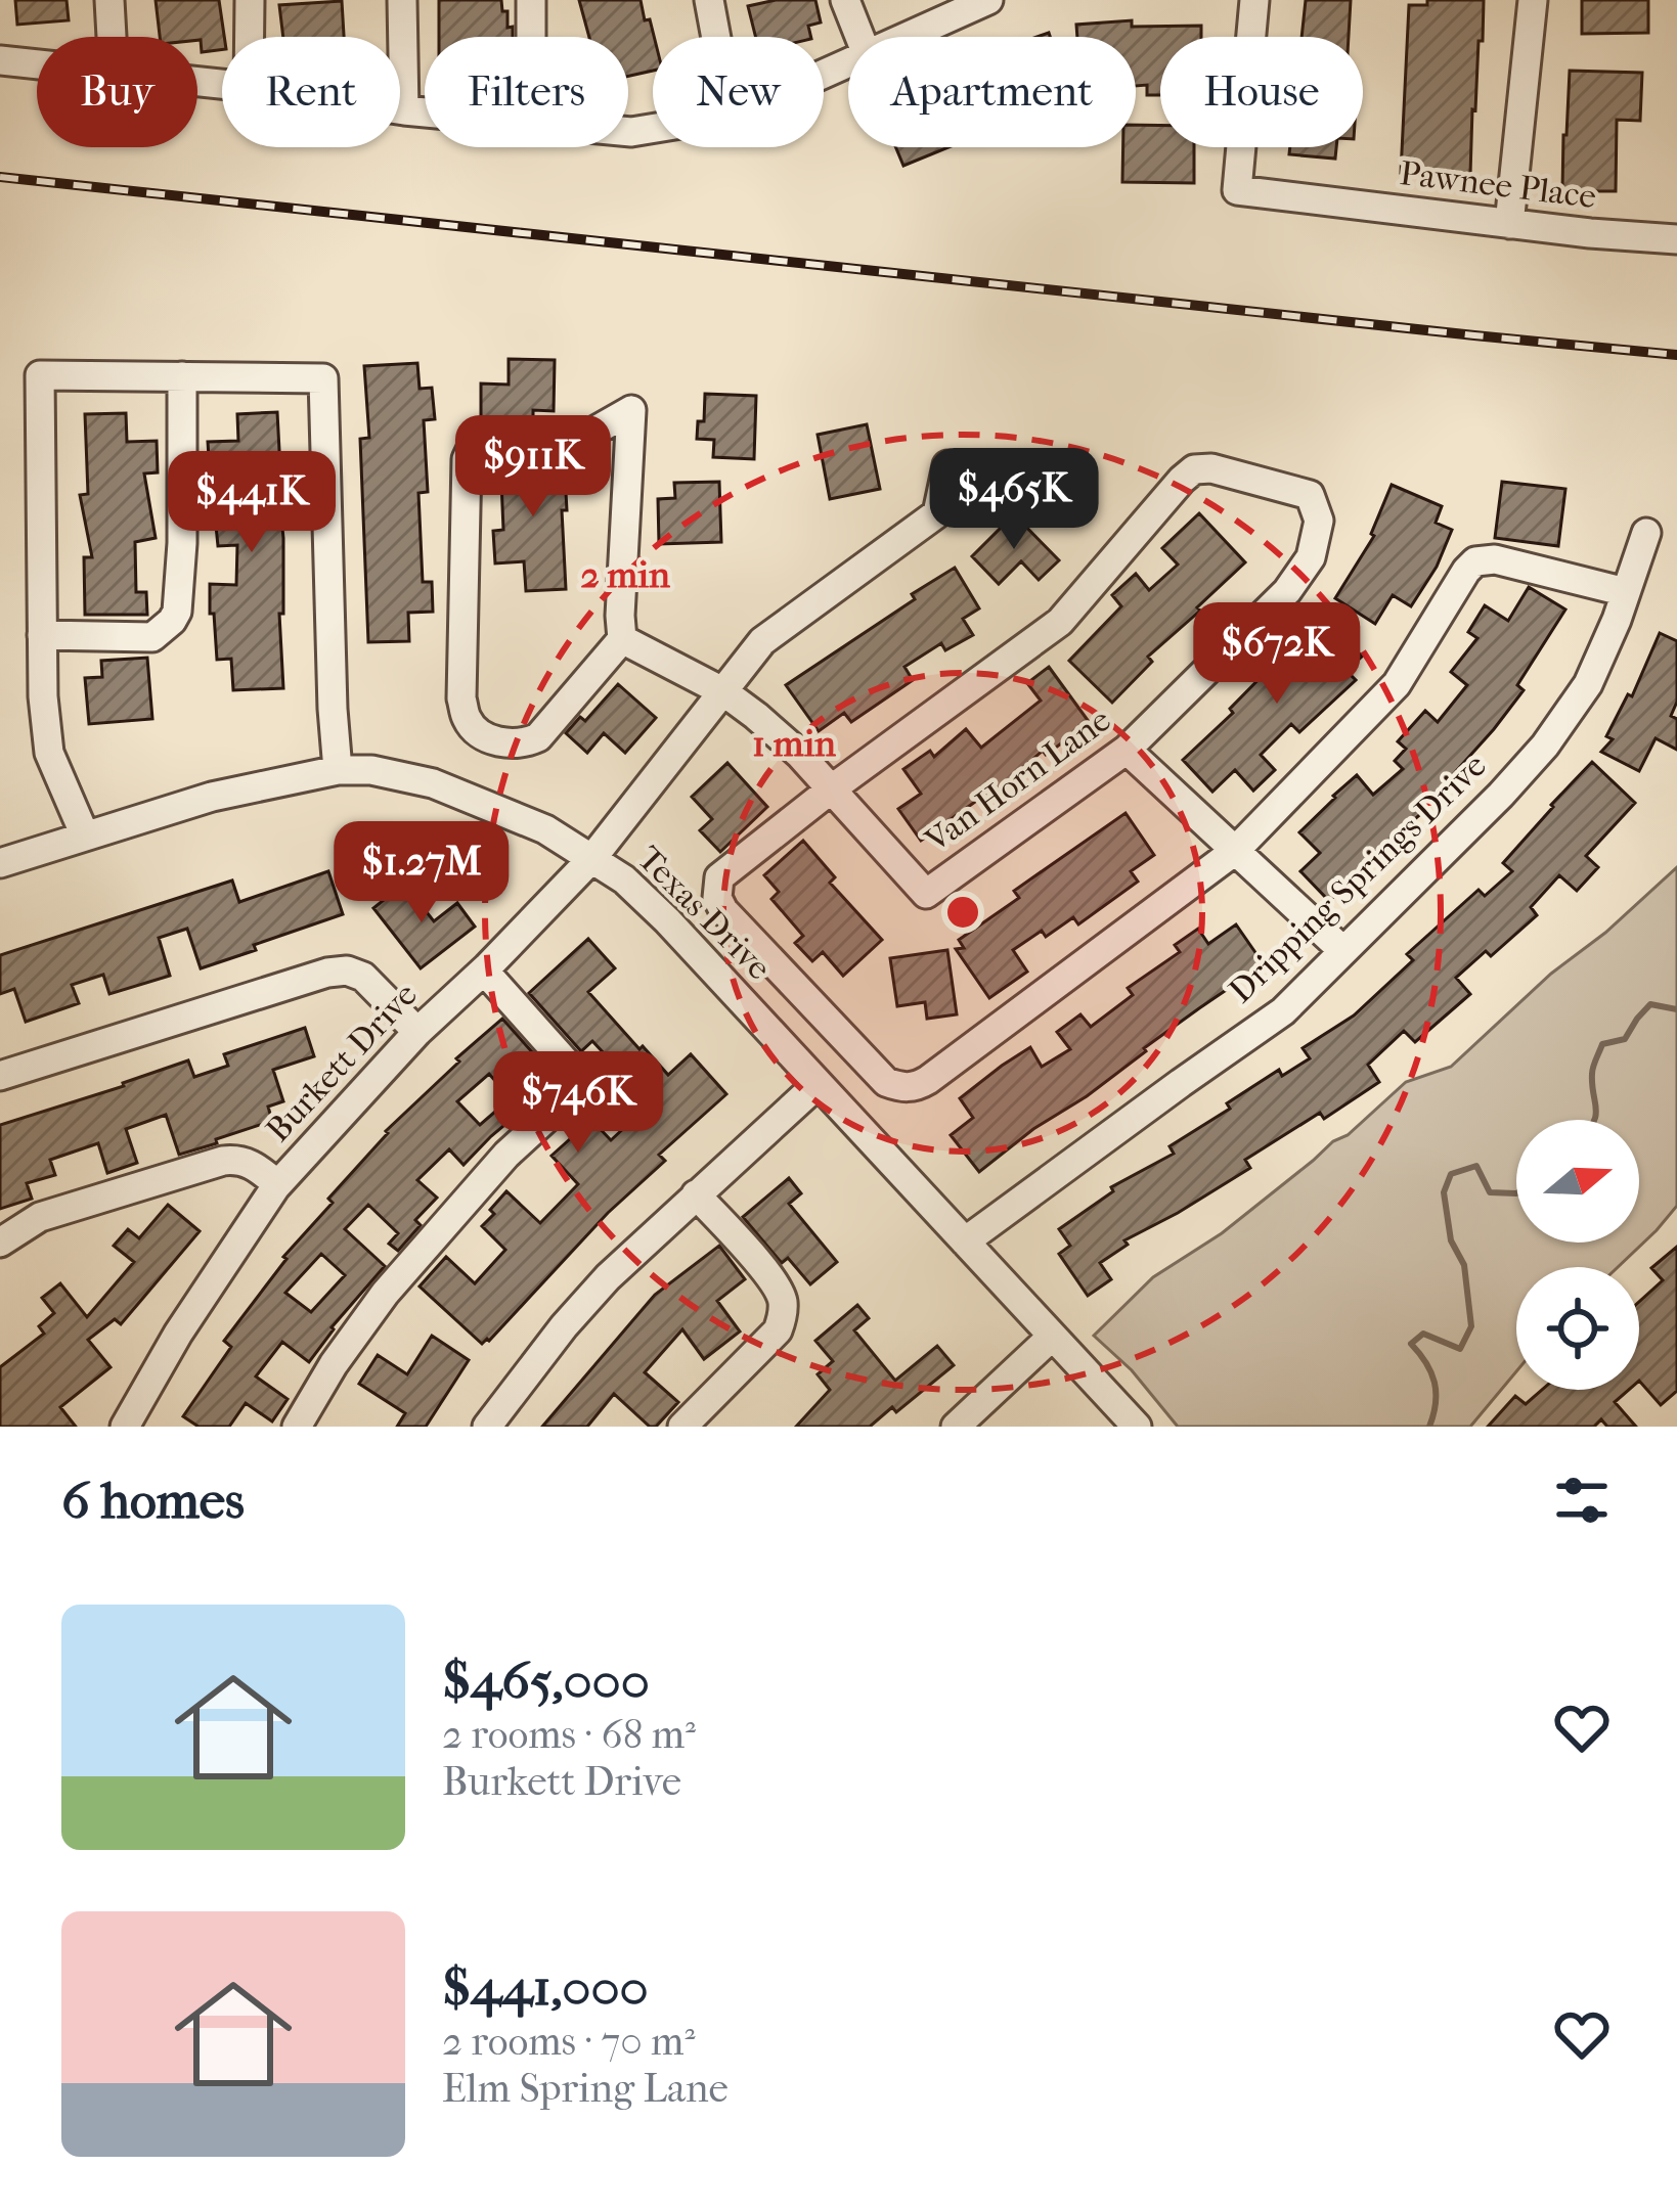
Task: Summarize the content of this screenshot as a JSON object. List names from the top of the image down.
{
  "streets": {
    "street": [
      "Pawnee Place",
      "Van Horn Lane",
      "Dripping Springs Drive",
      "Texas Drive",
      "Burkett Drive"
    ]
  },
  "crossings": [
    ["Dripping Springs Drive", "Texas Drive"],
    ["Texas Drive", "Burkett Drive"]
  ],
  "north": "right",
  "page": {
    "chip": [
      "Buy",
      "Rent",
      "Filters",
      "New",
      "Apartment",
      "House"
    ],
    "price": [
      "$911K",
      "$465K",
      "$441K",
      "$672K",
      "$1.27M",
      "$746K"
    ],
    "heading": "6 homes",
    "list": [
      {
        "name": "$465,000",
        "note": "2 rooms · 68 m² · Burkett Drive"
      },
      {
        "name": "$441,000",
        "note": "2 rooms · 70 m² · Elm Spring Lane"
      }
    ]
  },
  "rings": ["2 min", "1 min"]
}
